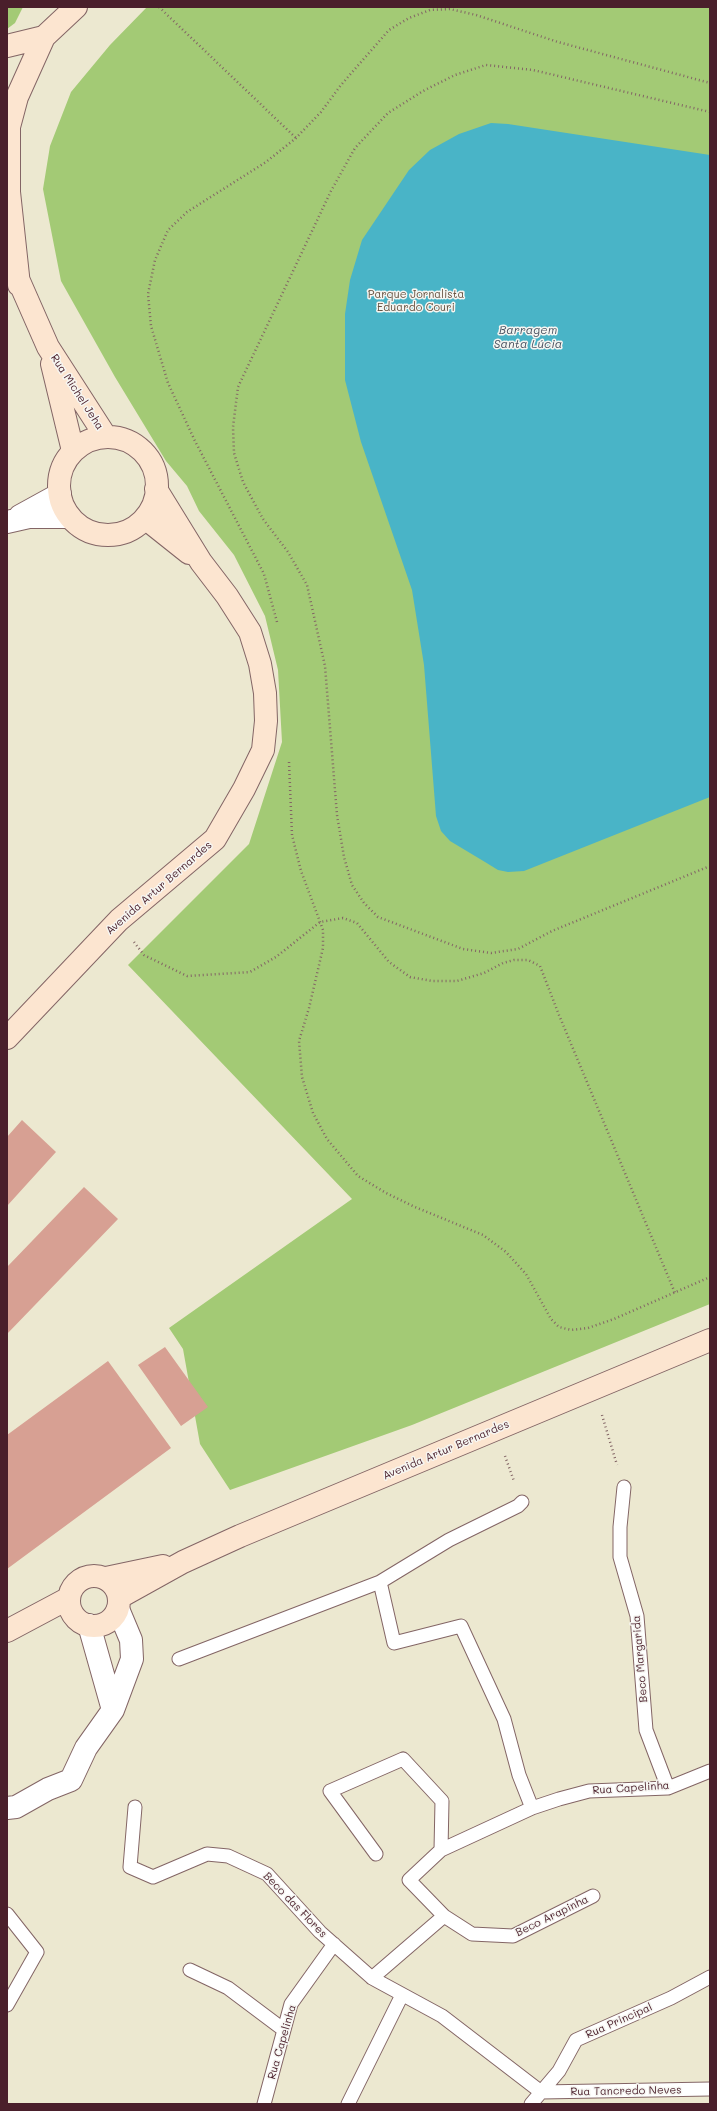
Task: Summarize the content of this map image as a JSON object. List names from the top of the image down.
{
  "streets": {
    "street": ["Rua Michel Jeha", "Avenida Artur Bernardes"],
    "lane": [
      "Beco Margarida",
      "Rua Capelinha",
      "Beco das Flores",
      "Beco Arapinha",
      "Rua Principal",
      "Rua Tancredo Neves"
    ]
  },
  "crossings": [
    ["Rua Michel Jeha", "Avenida Artur Bernardes"],
    ["Beco Margarida", "Rua Capelinha"],
    ["Rua Capelinha", "Beco das Flores"],
    ["Rua Capelinha", "Beco Arapinha"],
    ["Beco das Flores", "Rua Principal"],
    ["Beco das Flores", "Rua Tancredo Neves"],
    ["Rua Principal", "Rua Tancredo Neves"]
  ],
  "water": ["Barragem Santa Lúcia"],
  "parks": ["Parque Jornalista Eduardo Couri"]
}
